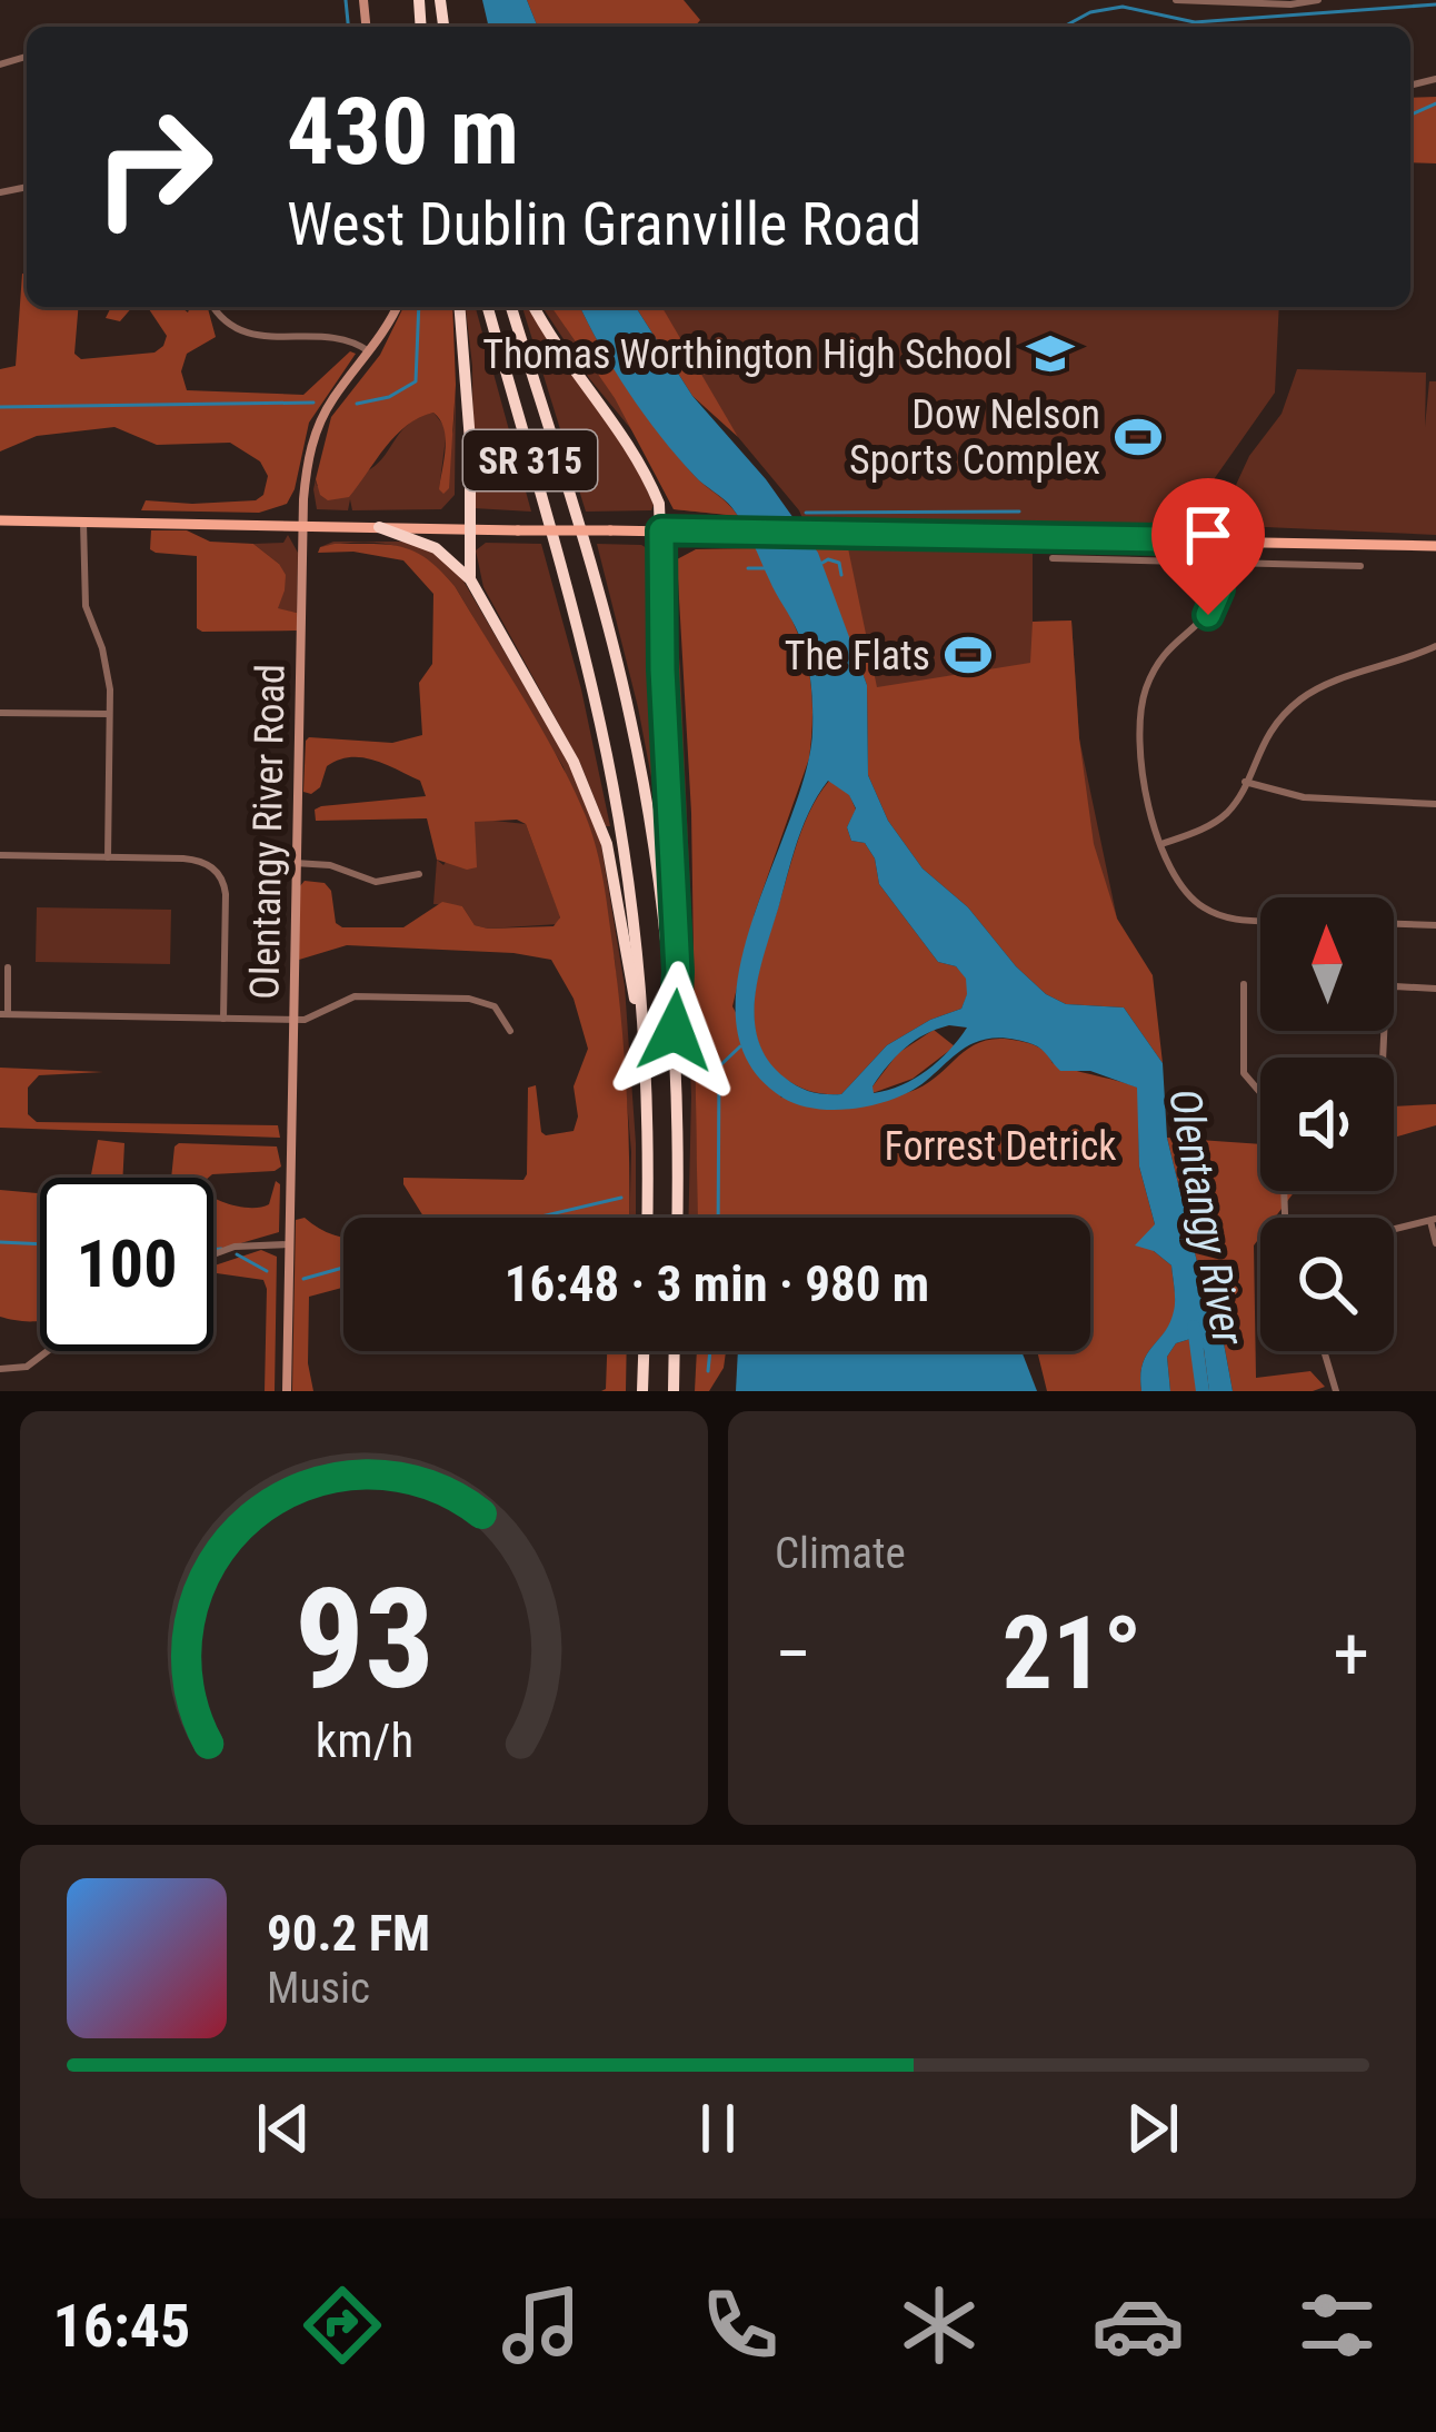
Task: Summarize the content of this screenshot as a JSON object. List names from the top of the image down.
{
  "streets": {
    "highway": ["SR 315"],
    "main road": ["Olentangy River Road"]
  },
  "water": ["Olentangy River"],
  "parks": ["Forrest Detrick"],
  "places": {
    "school or university": ["Thomas Worthington High School"],
    "sports": ["Dow Nelson Sports Complex", "The Flats"]
  },
  "north": "top",
  "page": {
    "turn": ["430 m", "West Dublin Granville Road"],
    "limit": "100",
    "trip": "16:48 · 3 min · 980 m",
    "tile": "Climate",
    "heat": ["−", "21°", "+"],
    "song": ["90.2 FM", "Music"],
    "tabs": "16:45",
    "gauge": ["93", "km/h"]
  }
}
